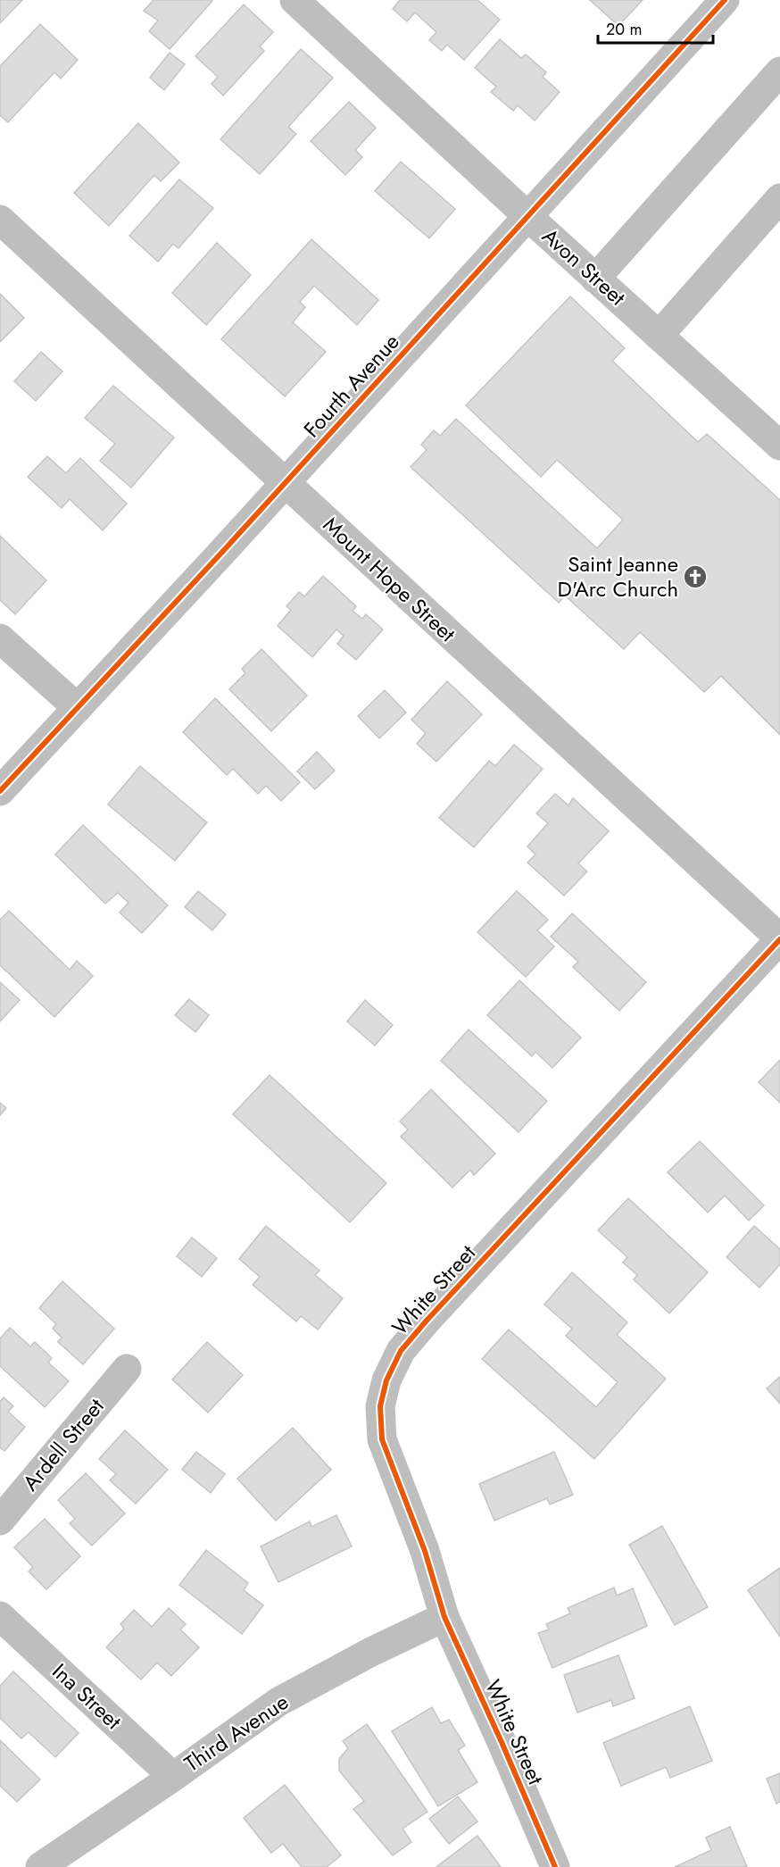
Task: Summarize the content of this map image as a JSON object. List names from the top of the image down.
{
  "streets": {
    "street": [
      "Avon Street",
      "Fourth Avenue",
      "Mount Hope Street",
      "White Street",
      "Ardell Street",
      "Ina Street",
      "Third Avenue"
    ]
  },
  "crossings": [
    ["Avon Street", "Fourth Avenue"],
    ["Fourth Avenue", "Mount Hope Street"],
    ["Mount Hope Street", "White Street"],
    ["White Street", "Third Avenue"],
    ["Ina Street", "Third Avenue"]
  ],
  "places": {
    "church": ["Saint Jeanne D'Arc Church"]
  },
  "scale_bar": "20 m"
}
